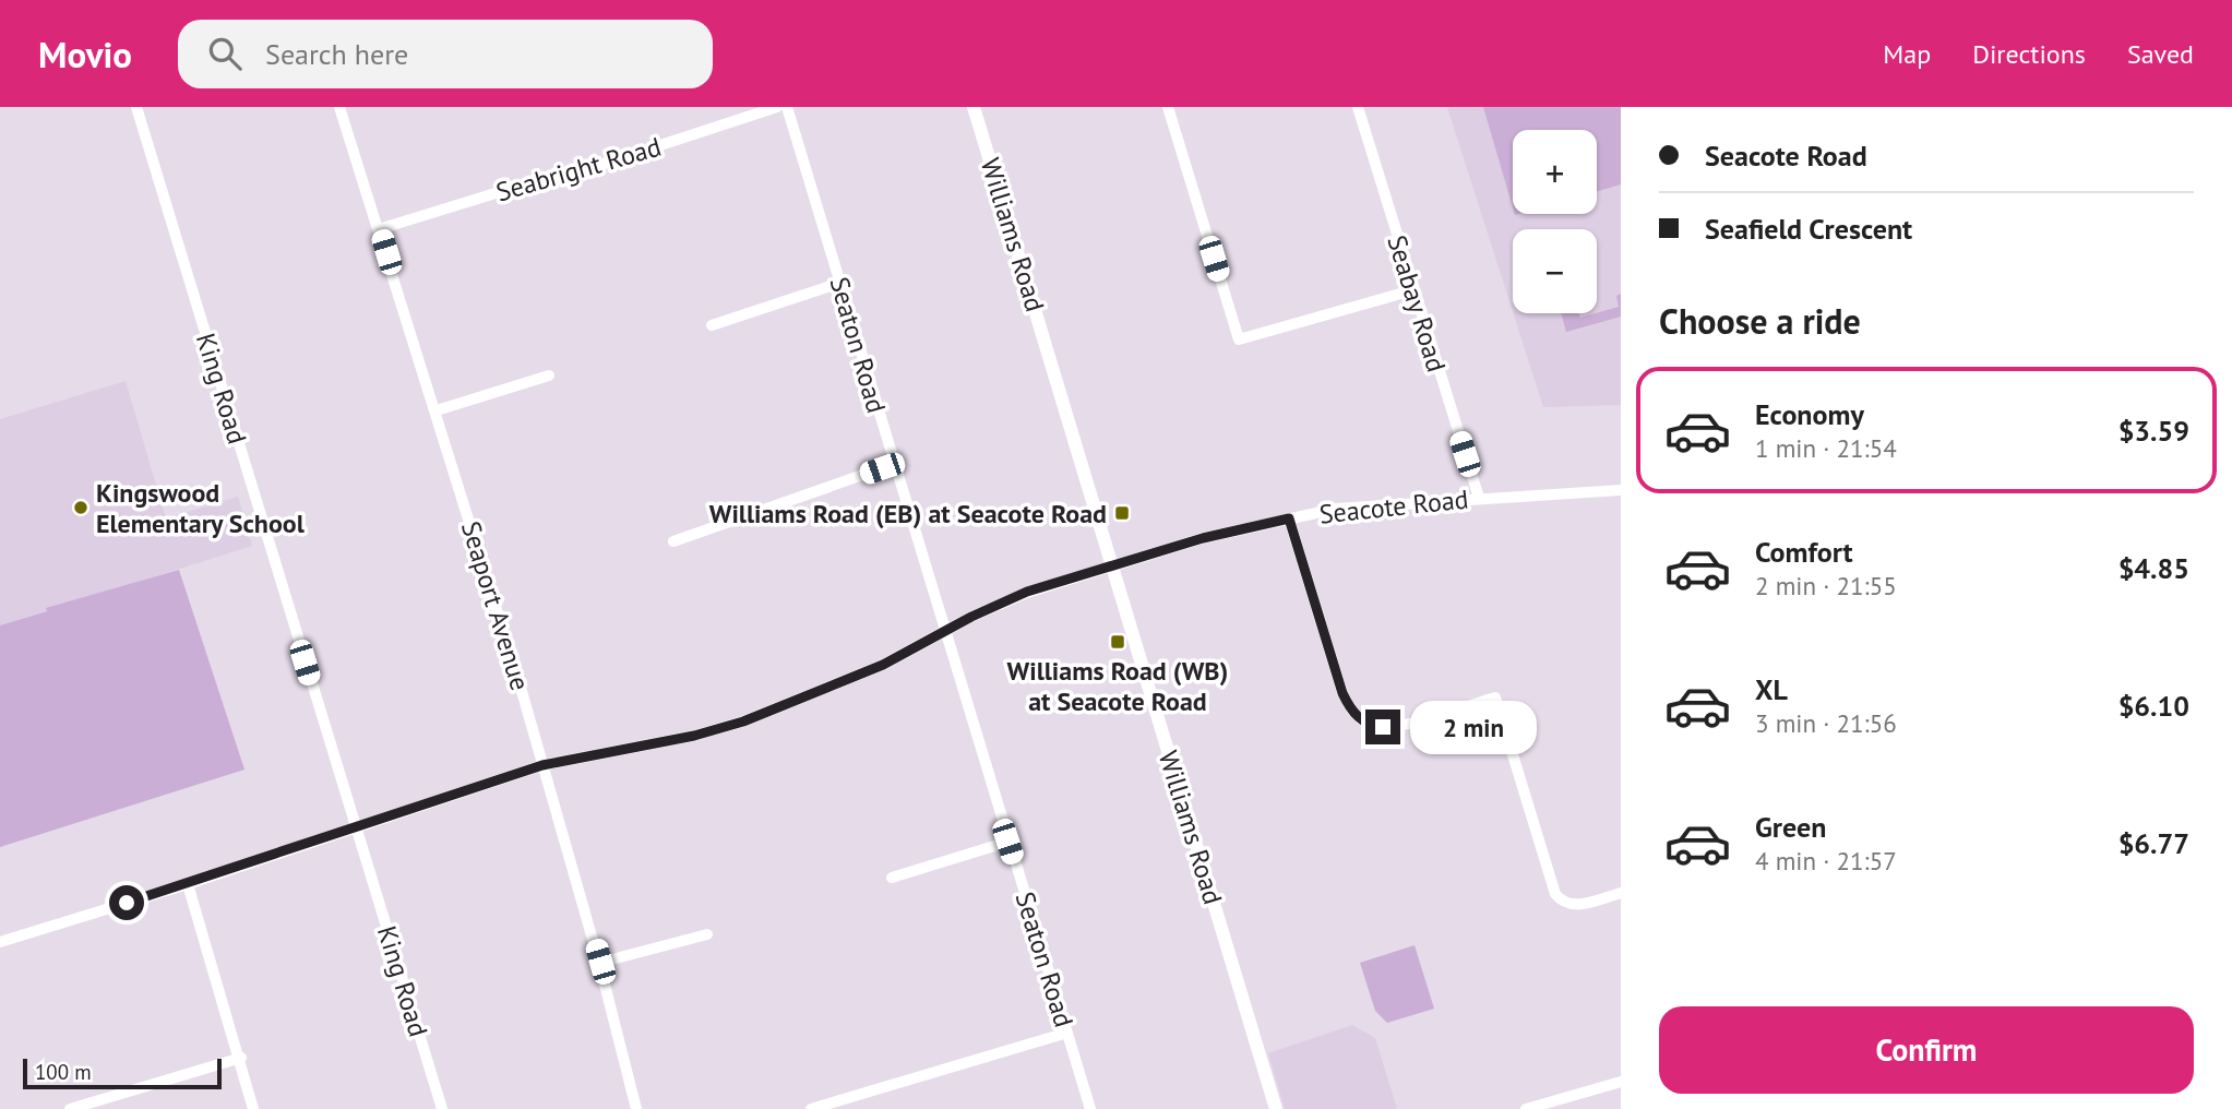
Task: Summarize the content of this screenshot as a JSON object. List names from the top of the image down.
{
  "streets": {
    "street": [
      "Seabright Road",
      "Williams Road",
      "Seabay Road",
      "Seaton Road",
      "King Road",
      "Seacote Road",
      "Seaport Avenue"
    ]
  },
  "crossings": [
    ["Seabright Road", "Seaport Avenue"],
    ["Williams Road", "Seacote Road"],
    ["Seabay Road", "Seacote Road"],
    ["Seaton Road", "Seacote Road"],
    ["King Road", "Seacote Road"],
    ["Seacote Road", "Seaport Avenue"]
  ],
  "places": {
    "other": ["Kingswood Elementary School"],
    "transit": ["Williams Road (EB) at Seacote Road", "Williams Road (WB) at Seacote Road"]
  },
  "scale_bar": "100 m",
  "page": {
    "header": "Movio",
    "search": "Search here",
    "nav": ["Map", "Directions", "Saved"],
    "banner": ["Seacote Road", "Seafield Crescent"],
    "map_buttons": ["+", "−"],
    "heading": "Choose a ride",
    "list": [
      {
        "name": "Economy",
        "note": "1 min · 21:54",
        "value": "$3.59"
      },
      {
        "name": "Comfort",
        "note": "2 min · 21:55",
        "value": "$4.85"
      },
      {
        "name": "XL",
        "note": "3 min · 21:56",
        "value": "$6.10"
      },
      {
        "name": "Green",
        "note": "4 min · 21:57",
        "value": "$6.77"
      }
    ],
    "bubble": "2 min",
    "buttons": "Confirm",
    "scale": "100 m"
  }
}
